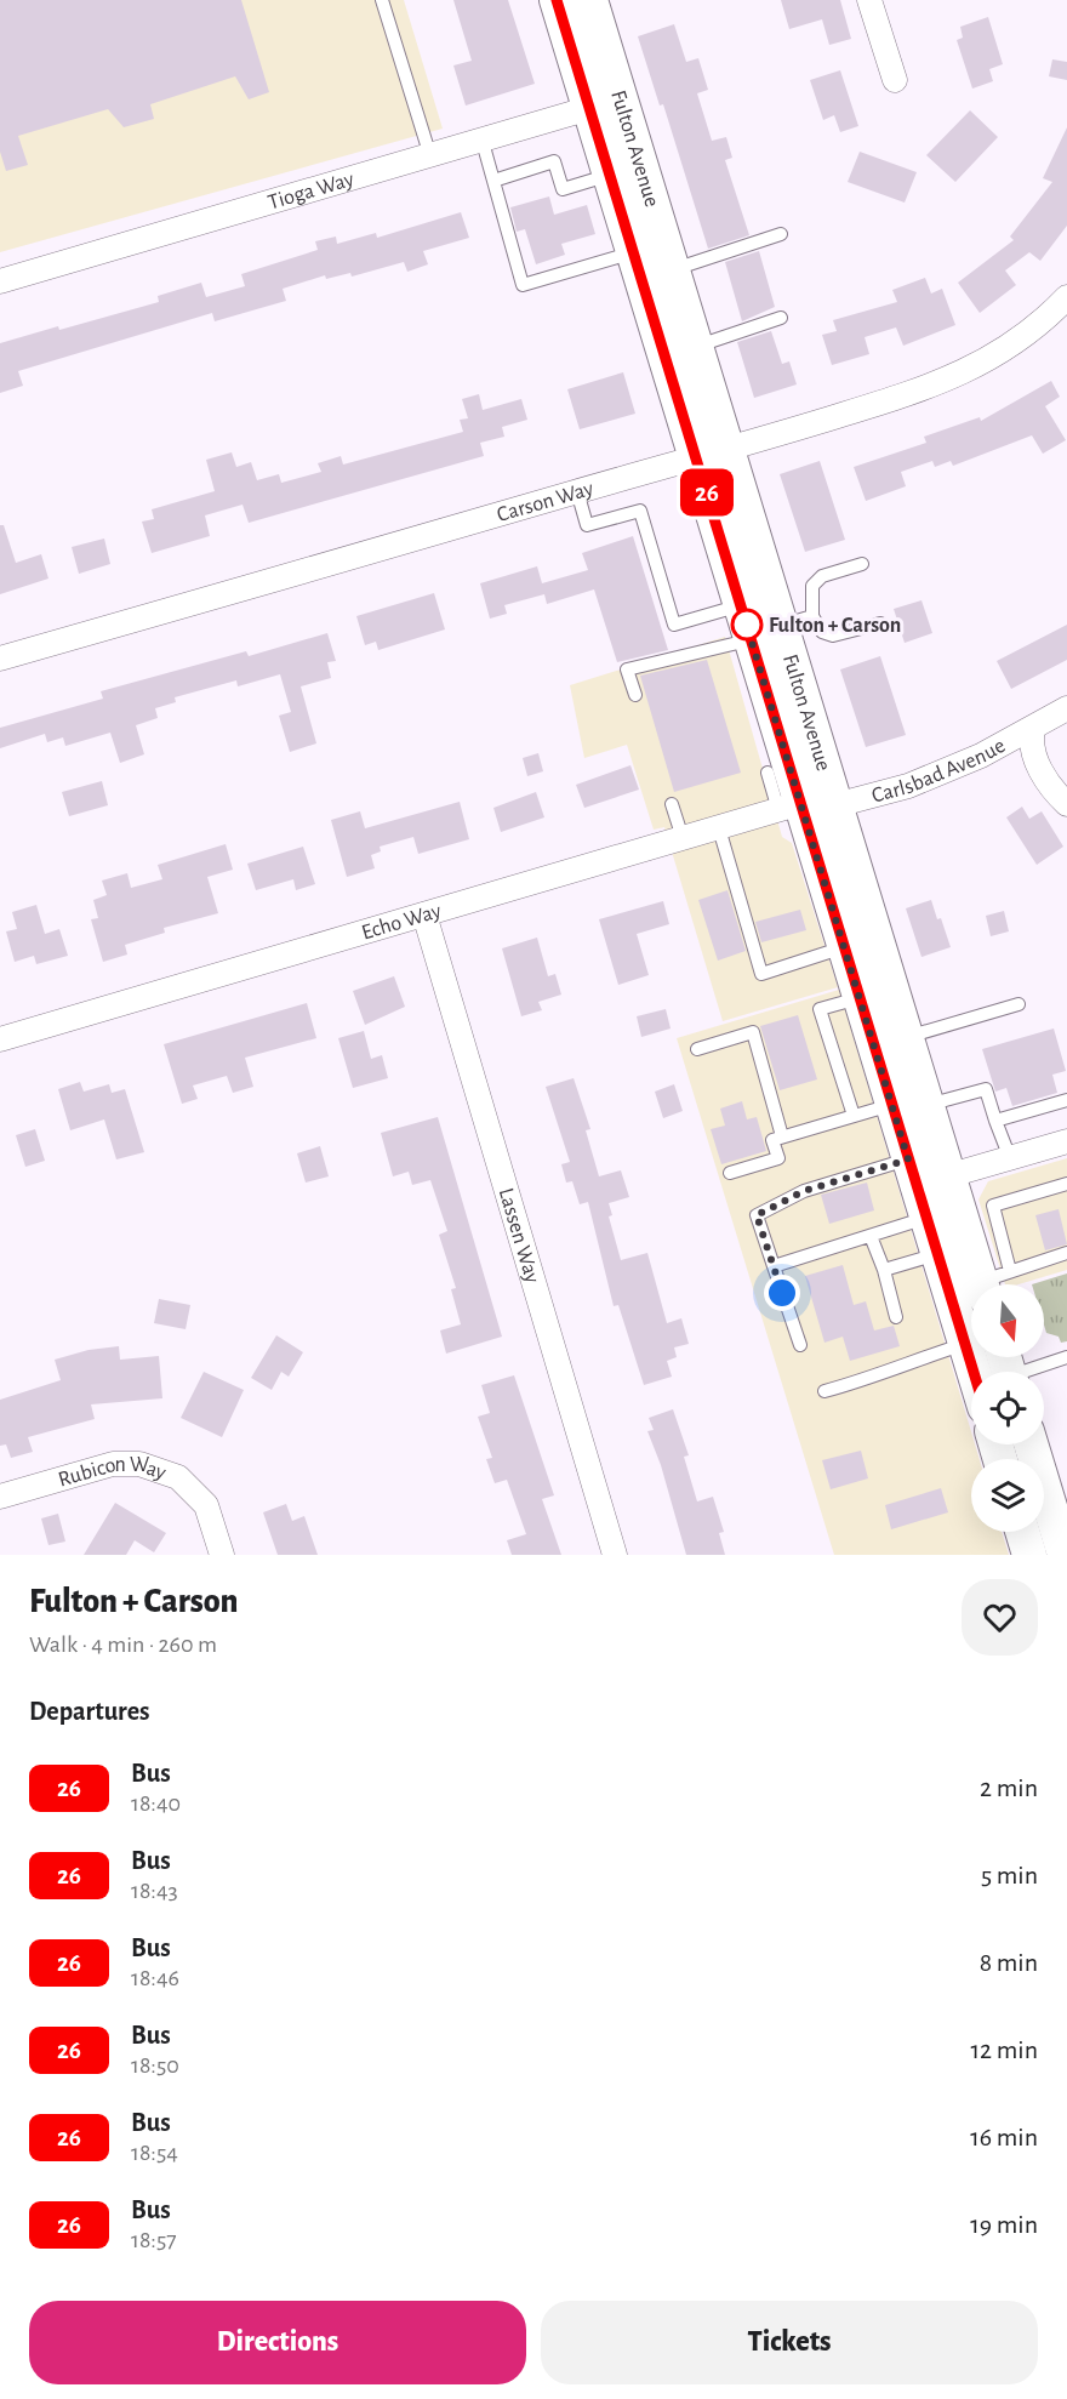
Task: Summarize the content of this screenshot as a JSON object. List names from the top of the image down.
{
  "streets": {
    "main road": ["Fulton Avenue"],
    "street": [
      "Tioga Way",
      "Carson Way",
      "Carlsbad Avenue",
      "Echo Way",
      "Lassen Way",
      "Rubicon Way"
    ]
  },
  "crossings": [
    ["Fulton Avenue", "Tioga Way"],
    ["Fulton Avenue", "Carson Way"],
    ["Fulton Avenue", "Carlsbad Avenue"],
    ["Fulton Avenue", "Echo Way"],
    ["Carlsbad Avenue", "Echo Way"],
    ["Echo Way", "Lassen Way"]
  ],
  "places": ["Fulton + Carson"],
  "lines": ["bus line 26"],
  "north": "bottom",
  "page": {
    "on_map": "26",
    "heading": [
      ["Fulton + Carson", "Walk · 4 min · 260 m"],
      "Departures"
    ],
    "list": [
      {
        "mark": "26",
        "name": "Bus",
        "note": "18:40",
        "value": "2 min"
      },
      {
        "mark": "26",
        "name": "Bus",
        "note": "18:43",
        "value": "5 min"
      },
      {
        "mark": "26",
        "name": "Bus",
        "note": "18:46",
        "value": "8 min"
      },
      {
        "mark": "26",
        "name": "Bus",
        "note": "18:50",
        "value": "12 min"
      },
      {
        "mark": "26",
        "name": "Bus",
        "note": "18:54",
        "value": "16 min"
      },
      {
        "mark": "26",
        "name": "Bus",
        "note": "18:57",
        "value": "19 min"
      }
    ],
    "buttons": ["Directions", "Tickets"]
  }
}
